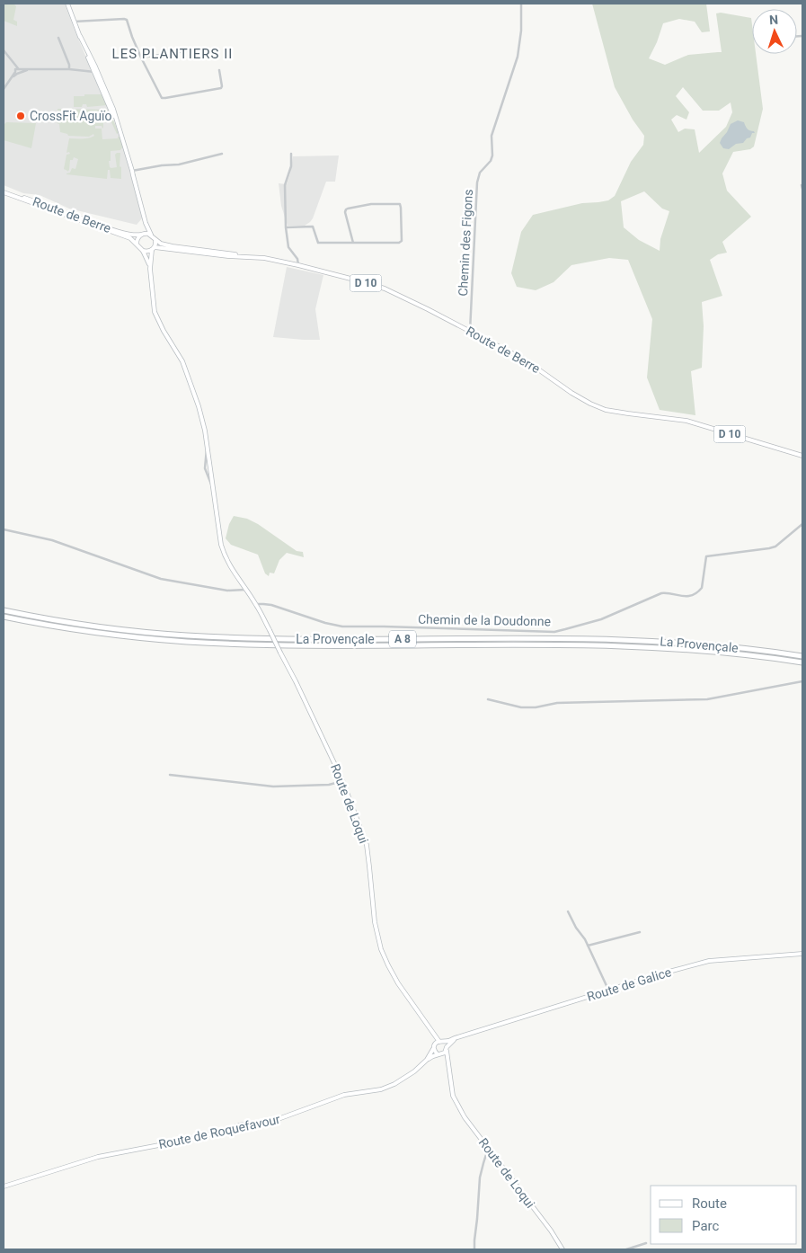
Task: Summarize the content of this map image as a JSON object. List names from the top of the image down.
{
  "streets": {
    "highway": ["La Provençale", "A 8"],
    "main road": [
      "Route de Berre",
      "D 10",
      "Route de Loqui",
      "Route de Galice",
      "Route de Roquefavour"
    ],
    "street": ["Chemin des Figons", "Chemin de la Doudonne"]
  },
  "crossings": [
    ["Route de Berre", "Chemin des Figons"],
    ["Chemin de la Doudonne", "Route de Loqui"],
    ["Route de Loqui", "Route de Galice"]
  ],
  "districts": ["LES PLANTIERS II"],
  "places": ["CrossFit Aguïo"],
  "legend": ["Route", "Parc"],
  "north": "top"
}
